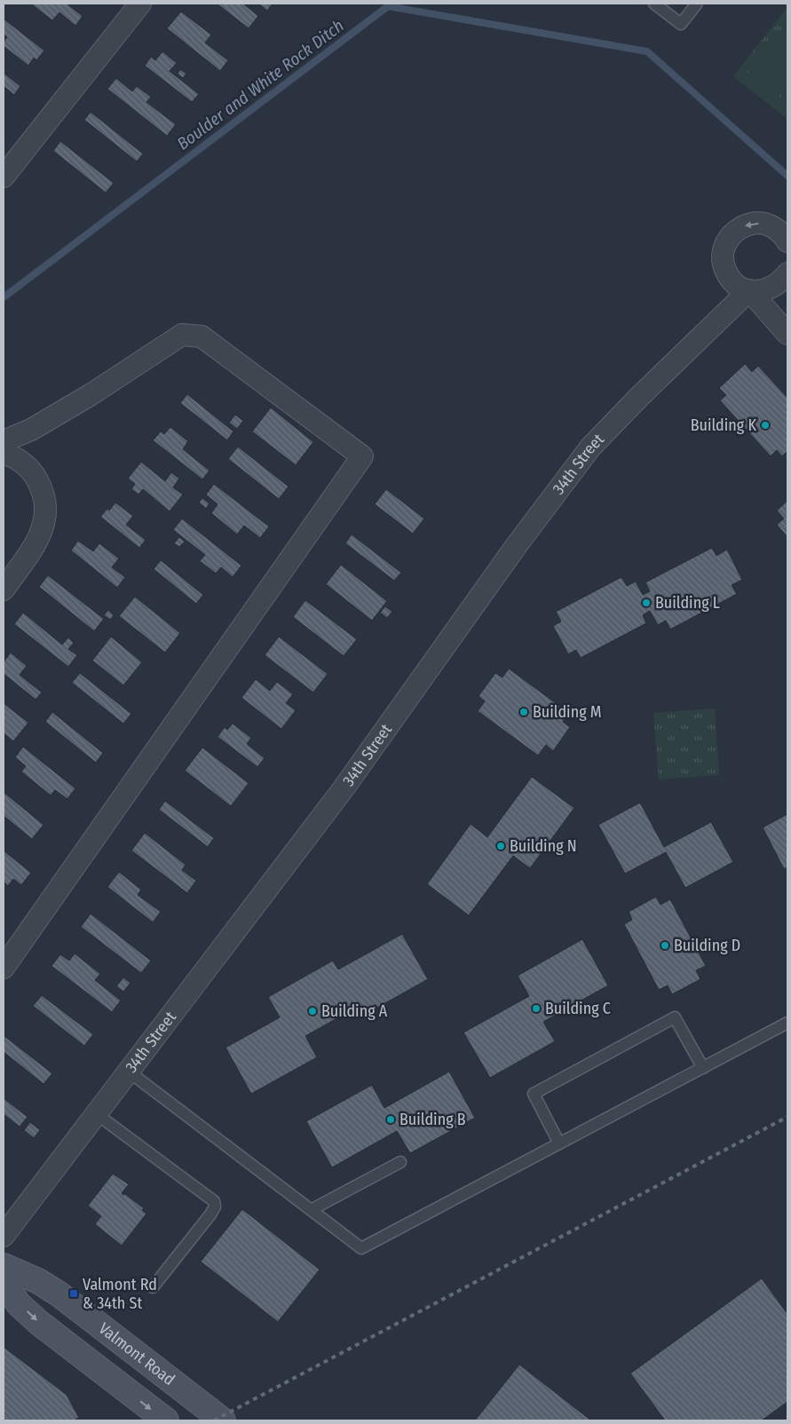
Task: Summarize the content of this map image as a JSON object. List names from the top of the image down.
{
  "streets": {
    "main road": ["Valmont Road"],
    "street": ["34th Street"]
  },
  "water": ["Boulder and White Rock Ditch"],
  "places": {
    "other": [
      "Building K",
      "Building L",
      "Building M",
      "Building N",
      "Building D",
      "Building C",
      "Building A",
      "Building B"
    ],
    "transit": ["Valmont Rd & 34th St"]
  }
}
